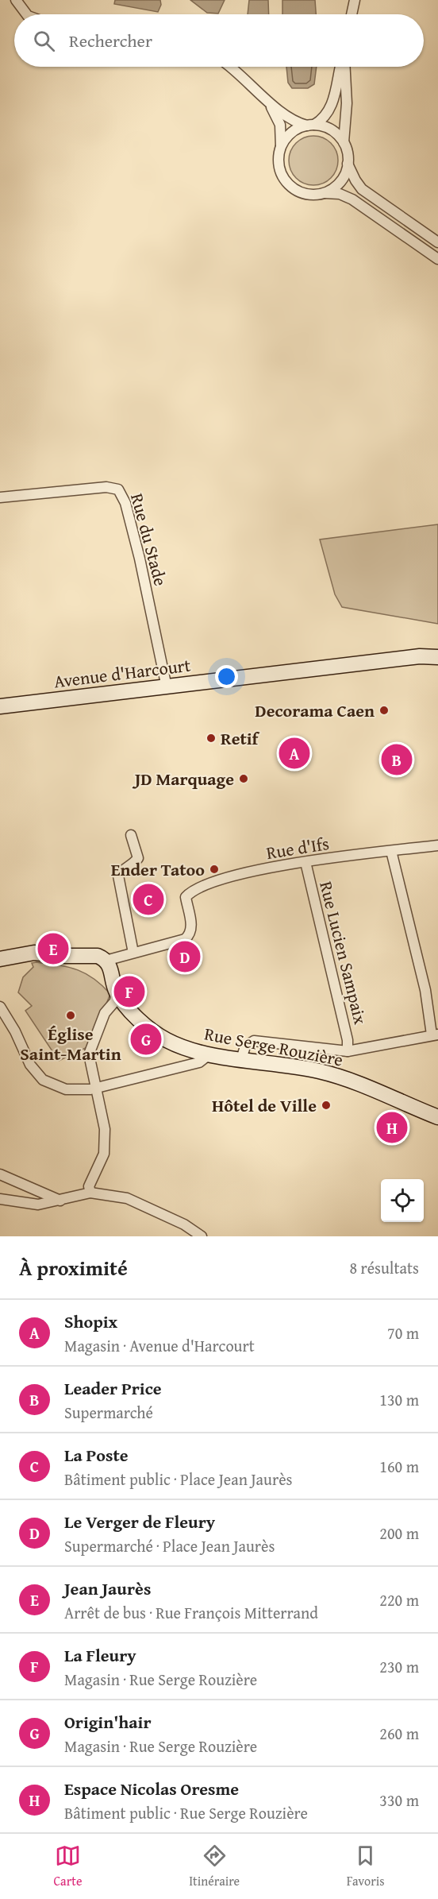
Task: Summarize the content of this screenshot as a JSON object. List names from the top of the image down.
{
  "streets": {
    "street": [
      "Rue du Stade",
      "Avenue d'Harcourt",
      "Rue d'Ifs",
      "Rue Lucien Sampaix",
      "Rue Serge Rouzière"
    ]
  },
  "crossings": [
    ["Rue du Stade", "Avenue d'Harcourt"],
    ["Rue d'Ifs", "Rue Lucien Sampaix"]
  ],
  "places": [
    "Decorama Caen",
    "Retif",
    "JD Marquage",
    "Ender Tatoo",
    "Église Saint-Martin",
    "Hôtel de Ville"
  ],
  "page": {
    "search": "Rechercher",
    "pins": [
      "A",
      "B",
      "C",
      "E",
      "D",
      "F",
      "G",
      "H"
    ],
    "heading": ["À proximité", "8 résultats"],
    "list": [
      {
        "mark": "A",
        "name": "Shopix",
        "note": "Magasin · Avenue d'Harcourt",
        "value": "70 m"
      },
      {
        "mark": "B",
        "name": "Leader Price",
        "note": "Supermarché",
        "value": "130 m"
      },
      {
        "mark": "C",
        "name": "La Poste",
        "note": "Bâtiment public · Place Jean Jaurès",
        "value": "160 m"
      },
      {
        "mark": "D",
        "name": "Le Verger de Fleury",
        "note": "Supermarché · Place Jean Jaurès",
        "value": "200 m"
      },
      {
        "mark": "E",
        "name": "Jean Jaurès",
        "note": "Arrêt de bus · Rue François Mitterrand",
        "value": "220 m"
      },
      {
        "mark": "F",
        "name": "La Fleury",
        "note": "Magasin · Rue Serge Rouzière",
        "value": "230 m"
      },
      {
        "mark": "G",
        "name": "Origin'hair",
        "note": "Magasin · Rue Serge Rouzière",
        "value": "260 m"
      },
      {
        "mark": "H",
        "name": "Espace Nicolas Oresme",
        "note": "Bâtiment public · Rue Serge Rouzière",
        "value": "330 m"
      }
    ],
    "nav": ["Carte", "Itinéraire", "Favoris"]
  }
}
